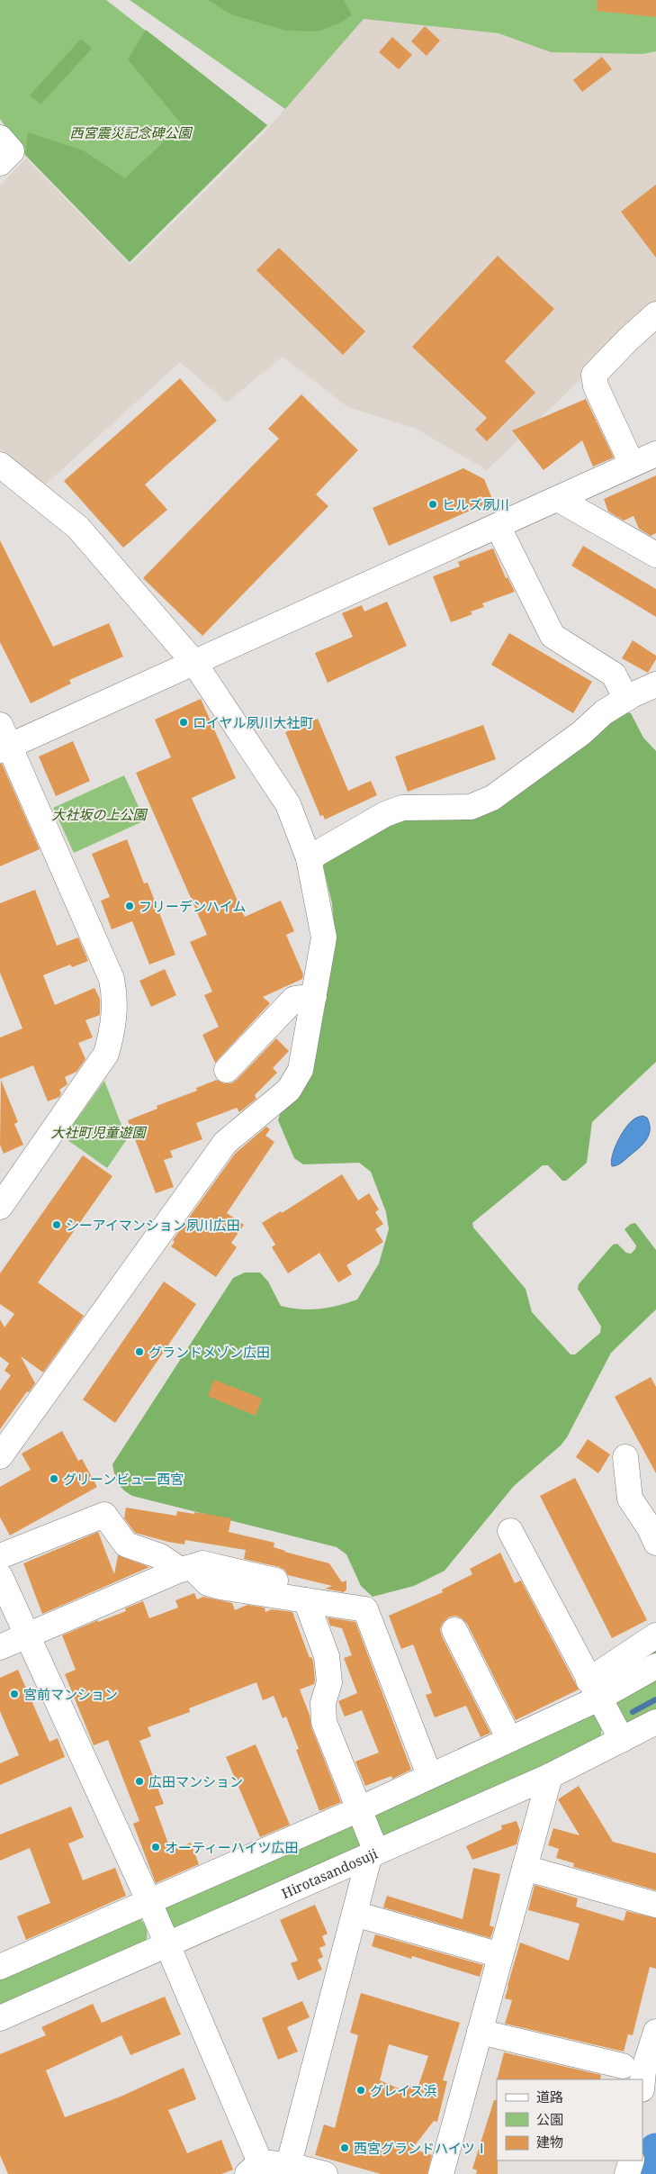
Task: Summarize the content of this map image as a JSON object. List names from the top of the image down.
{
  "streets": {
    "street": ["Hirotasandosuji"]
  },
  "parks": ["西宮震災記念碑公園", "大社坂の上公園", "大社町児童遊園"],
  "places": [
    "ヒルズ夙川",
    "ロイヤル夙川大社町",
    "フリーデンハイム",
    "シーアイマンション夙川広田",
    "グランドメゾン広田",
    "グリーンビュー西宮",
    "宮前マンション",
    "広田マンション",
    "オーティーハイツ広田",
    "グレイス浜",
    "西宮グランドハイツⅠ"
  ],
  "legend": ["道路", "公園", "建物"]
}
